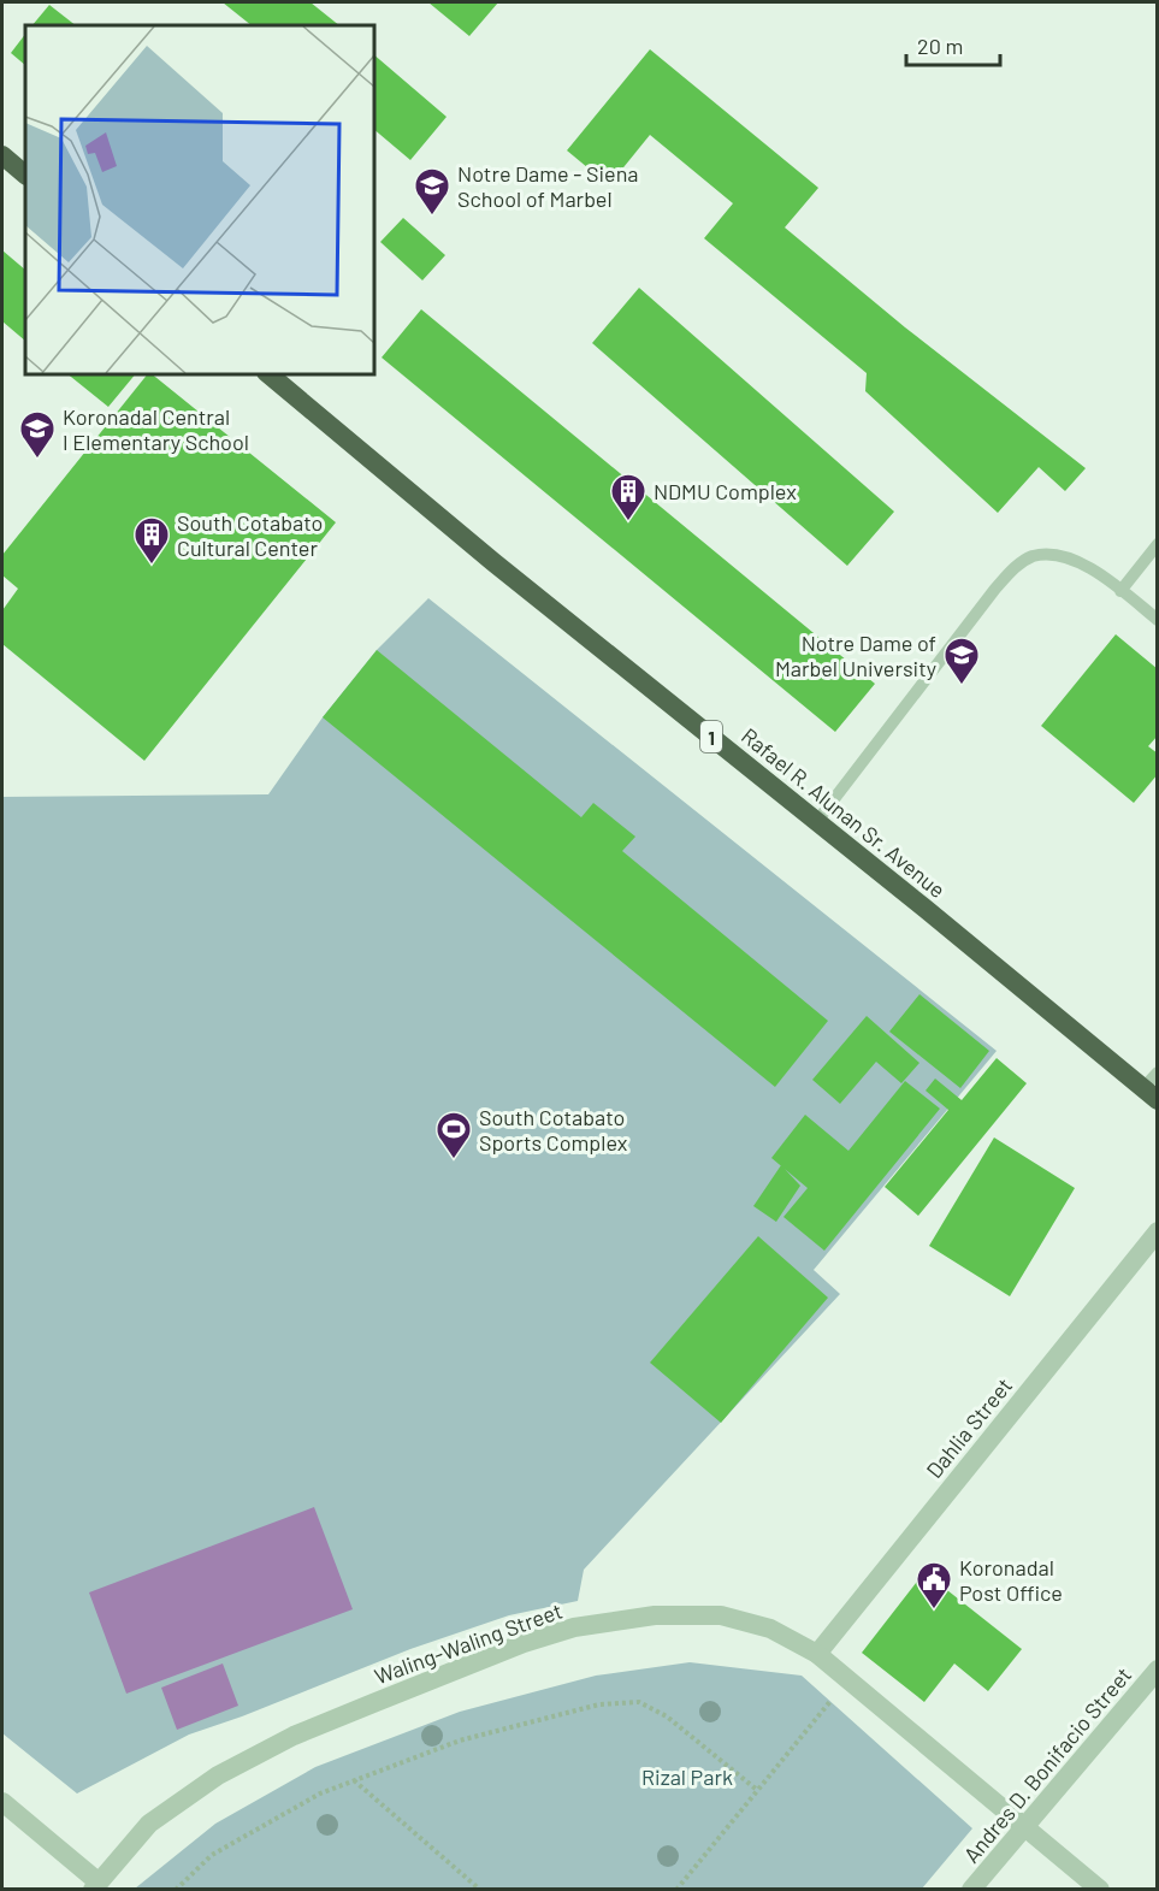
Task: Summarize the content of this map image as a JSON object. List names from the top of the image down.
{
  "streets": {
    "highway": ["1", "Rafael R. Alunan Sr. Avenue"],
    "street": ["Dahlia Street", "Waling-Waling Street", "Andres D. Bonifacio Street"]
  },
  "crossings": [
    ["Dahlia Street", "Waling-Waling Street"],
    ["Waling-Waling Street", "Andres D. Bonifacio Street"]
  ],
  "parks": ["Rizal Park"],
  "places": {
    "school or university": ["Notre Dame - Siena School of Marbel", "Koronadal Central I Elementary School", "Notre Dame of Marbel University"],
    "building": ["NDMU Complex", "South Cotabato Cultural Center"],
    "sports": ["South Cotabato Sports Complex"],
    "public building": ["Koronadal Post Office"]
  },
  "scale_bar": "20 m"
}
